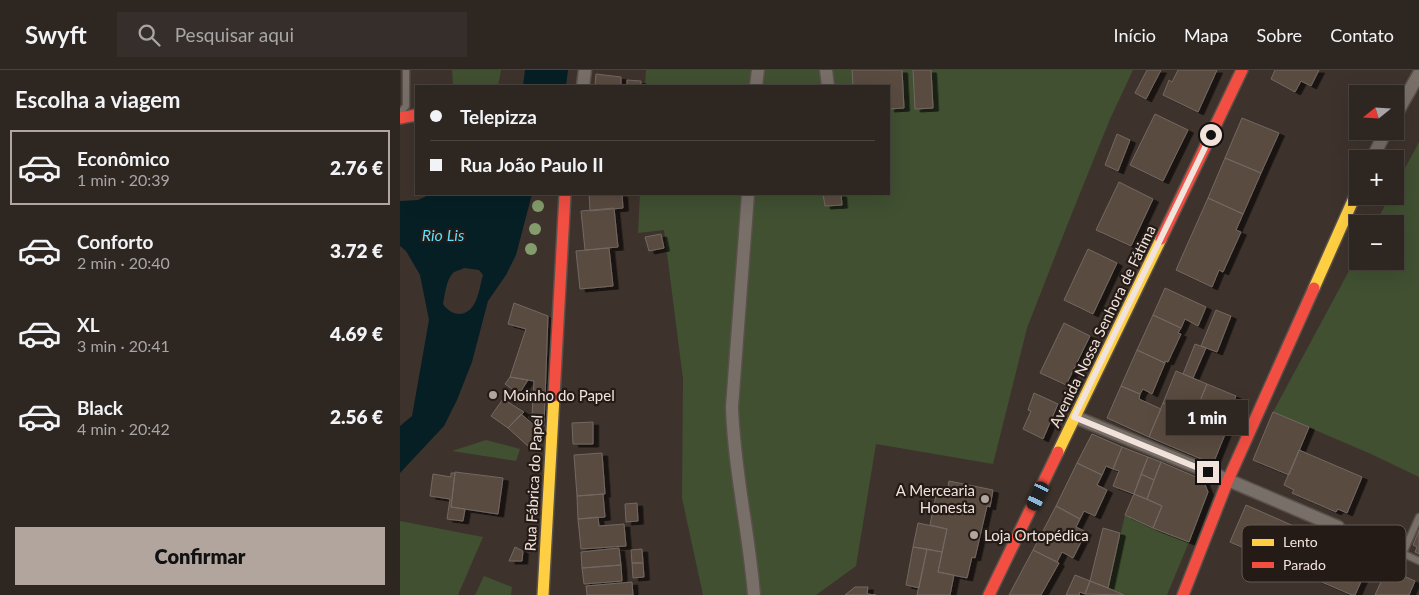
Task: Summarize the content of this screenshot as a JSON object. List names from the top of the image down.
{
  "streets": {
    "main road": ["Avenida Nossa Senhora de Fátima", "Rua Fábrica do Papel"]
  },
  "water": ["Rio Lis"],
  "places": ["Moinho do Papel", "A Mercearia Honesta", "Loja Ortopédica"],
  "legend": ["Lento", "Parado"],
  "north": "left",
  "page": {
    "header": "Swyft",
    "search": "Pesquisar aqui",
    "nav": [
      "Início",
      "Mapa",
      "Sobre",
      "Contato"
    ],
    "heading": "Escolha a viagem",
    "map_buttons": ["+", "−"],
    "banner": ["Telepizza", "Rua João Paulo II"],
    "list": [
      {
        "name": "Econômico",
        "note": "1 min · 20:39",
        "value": "2.76 €"
      },
      {
        "name": "Conforto",
        "note": "2 min · 20:40",
        "value": "3.72 €"
      },
      {
        "name": "XL",
        "note": "3 min · 20:41",
        "value": "4.69 €"
      },
      {
        "name": "Black",
        "note": "4 min · 20:42",
        "value": "2.56 €"
      }
    ],
    "bubble": "1 min",
    "buttons": "Confirmar"
  }
}
